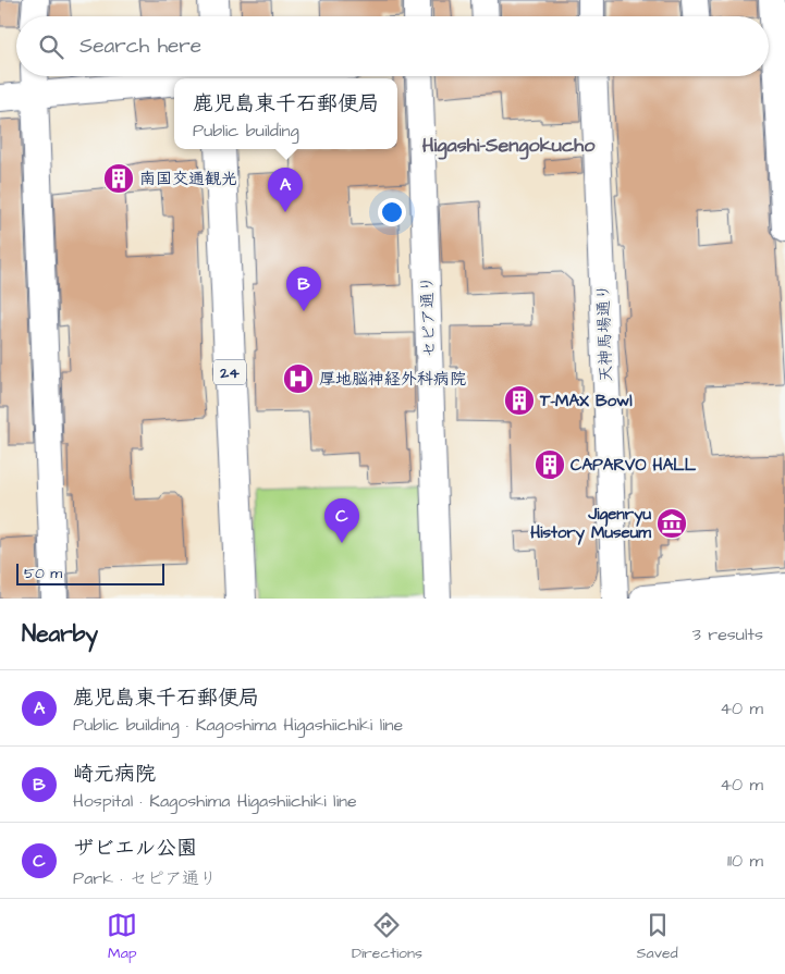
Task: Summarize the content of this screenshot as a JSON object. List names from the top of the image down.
{
  "streets": {
    "main road": ["24"],
    "street": ["セピア通り", "天神馬場通り"]
  },
  "districts": ["Higashi-Sengokucho"],
  "places": {
    "building": ["南国交通観光", "T-MAX Bowl", "CAPARVO HALL"],
    "hospital": ["厚地脳神経外科病院"],
    "museum": ["Jigenryu History Museum"]
  },
  "scale_bar": "50 m",
  "page": {
    "search": "Search here",
    "popup": ["鹿児島東千石郵便局", "Public building"],
    "pins": ["A", "B", "C"],
    "scale": "50 m",
    "heading": ["Nearby", "3 results"],
    "list": [
      {
        "mark": "A",
        "name": "鹿児島東千石郵便局",
        "note": "Public building · Kagoshima Higashiichiki line",
        "value": "40 m"
      },
      {
        "mark": "B",
        "name": "崎元病院",
        "note": "Hospital · Kagoshima Higashiichiki line",
        "value": "40 m"
      },
      {
        "mark": "C",
        "name": "ザビエル公園",
        "note": "Park · セピア通り",
        "value": "110 m"
      }
    ],
    "nav": ["Map", "Directions", "Saved"]
  }
}
